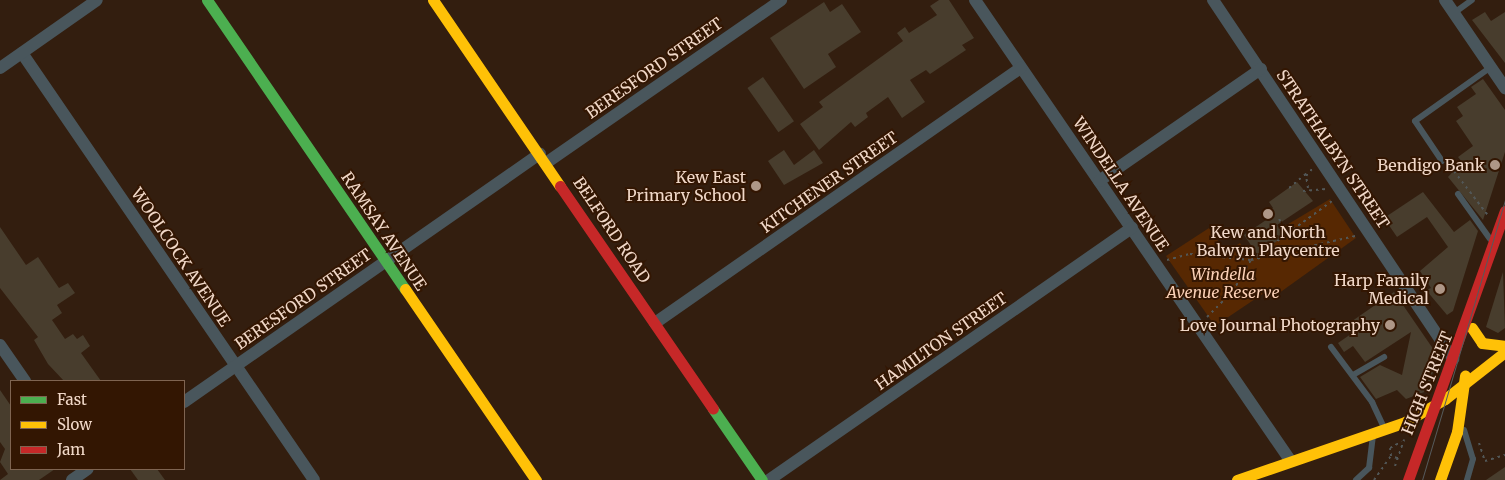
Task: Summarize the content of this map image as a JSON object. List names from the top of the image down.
{
  "streets": {
    "street": [
      "BERESFORD STREET",
      "STRATHALBYN STREET",
      "KITCHENER STREET",
      "WINDELLA AVENUE",
      "BELFORD ROAD",
      "RAMSAY AVENUE",
      "WOOLCOCK AVENUE",
      "HAMILTON STREET",
      "HIGH STREET"
    ]
  },
  "crossings": [
    ["BERESFORD STREET", "BELFORD ROAD"],
    ["BERESFORD STREET", "RAMSAY AVENUE"],
    ["BERESFORD STREET", "WOOLCOCK AVENUE"],
    ["STRATHALBYN STREET", "HIGH STREET"],
    ["KITCHENER STREET", "WINDELLA AVENUE"],
    ["KITCHENER STREET", "BELFORD ROAD"],
    ["WINDELLA AVENUE", "HAMILTON STREET"]
  ],
  "parks": ["Windella Avenue Reserve"],
  "places": [
    "Bendigo Bank",
    "Kew East Primary School",
    "Kew and North Balwyn Playcentre",
    "Harp Family Medical",
    "Love Journal Photography"
  ],
  "legend": ["Fast", "Slow", "Jam"]
}
